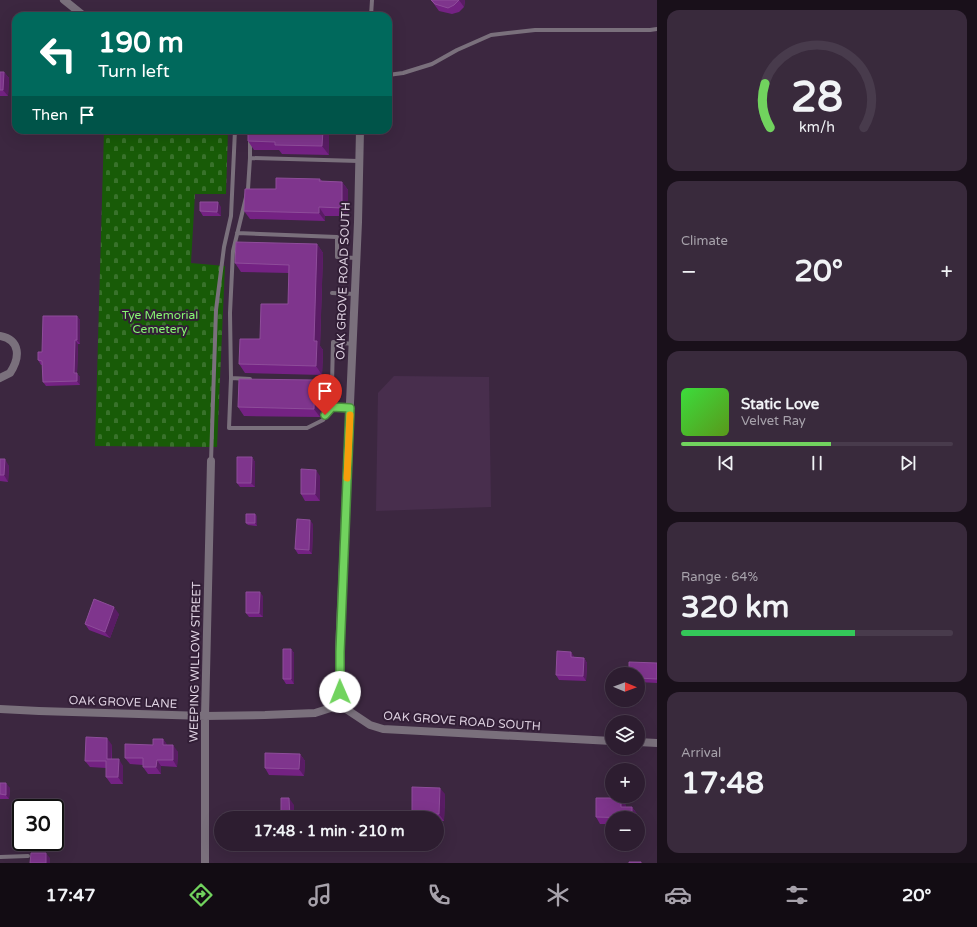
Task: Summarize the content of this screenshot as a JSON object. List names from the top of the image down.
{
  "streets": {
    "street": ["OAK GROVE ROAD SOUTH", "WEEPING WILLOW STREET", "OAK GROVE LANE"]
  },
  "crossings": [
    ["OAK GROVE ROAD SOUTH", "OAK GROVE LANE"],
    ["WEEPING WILLOW STREET", "OAK GROVE LANE"]
  ],
  "parks": ["Tye Memorial Cemetery"],
  "north": "right",
  "page": {
    "turn": ["190 m", "Turn left"],
    "then": "Then",
    "tile": [
      "Climate",
      ["Range · 64%", "320 km"],
      ["Arrival", "17:48"]
    ],
    "heat": ["−", "20°", "+"],
    "song": ["Static Love", "Velvet Ray"],
    "map_buttons": ["+", "−"],
    "limit": "30",
    "trip": "17:48 · 1 min · 210 m",
    "tabs": ["17:47", "20°"],
    "gauge": ["28", "km/h"]
  }
}
